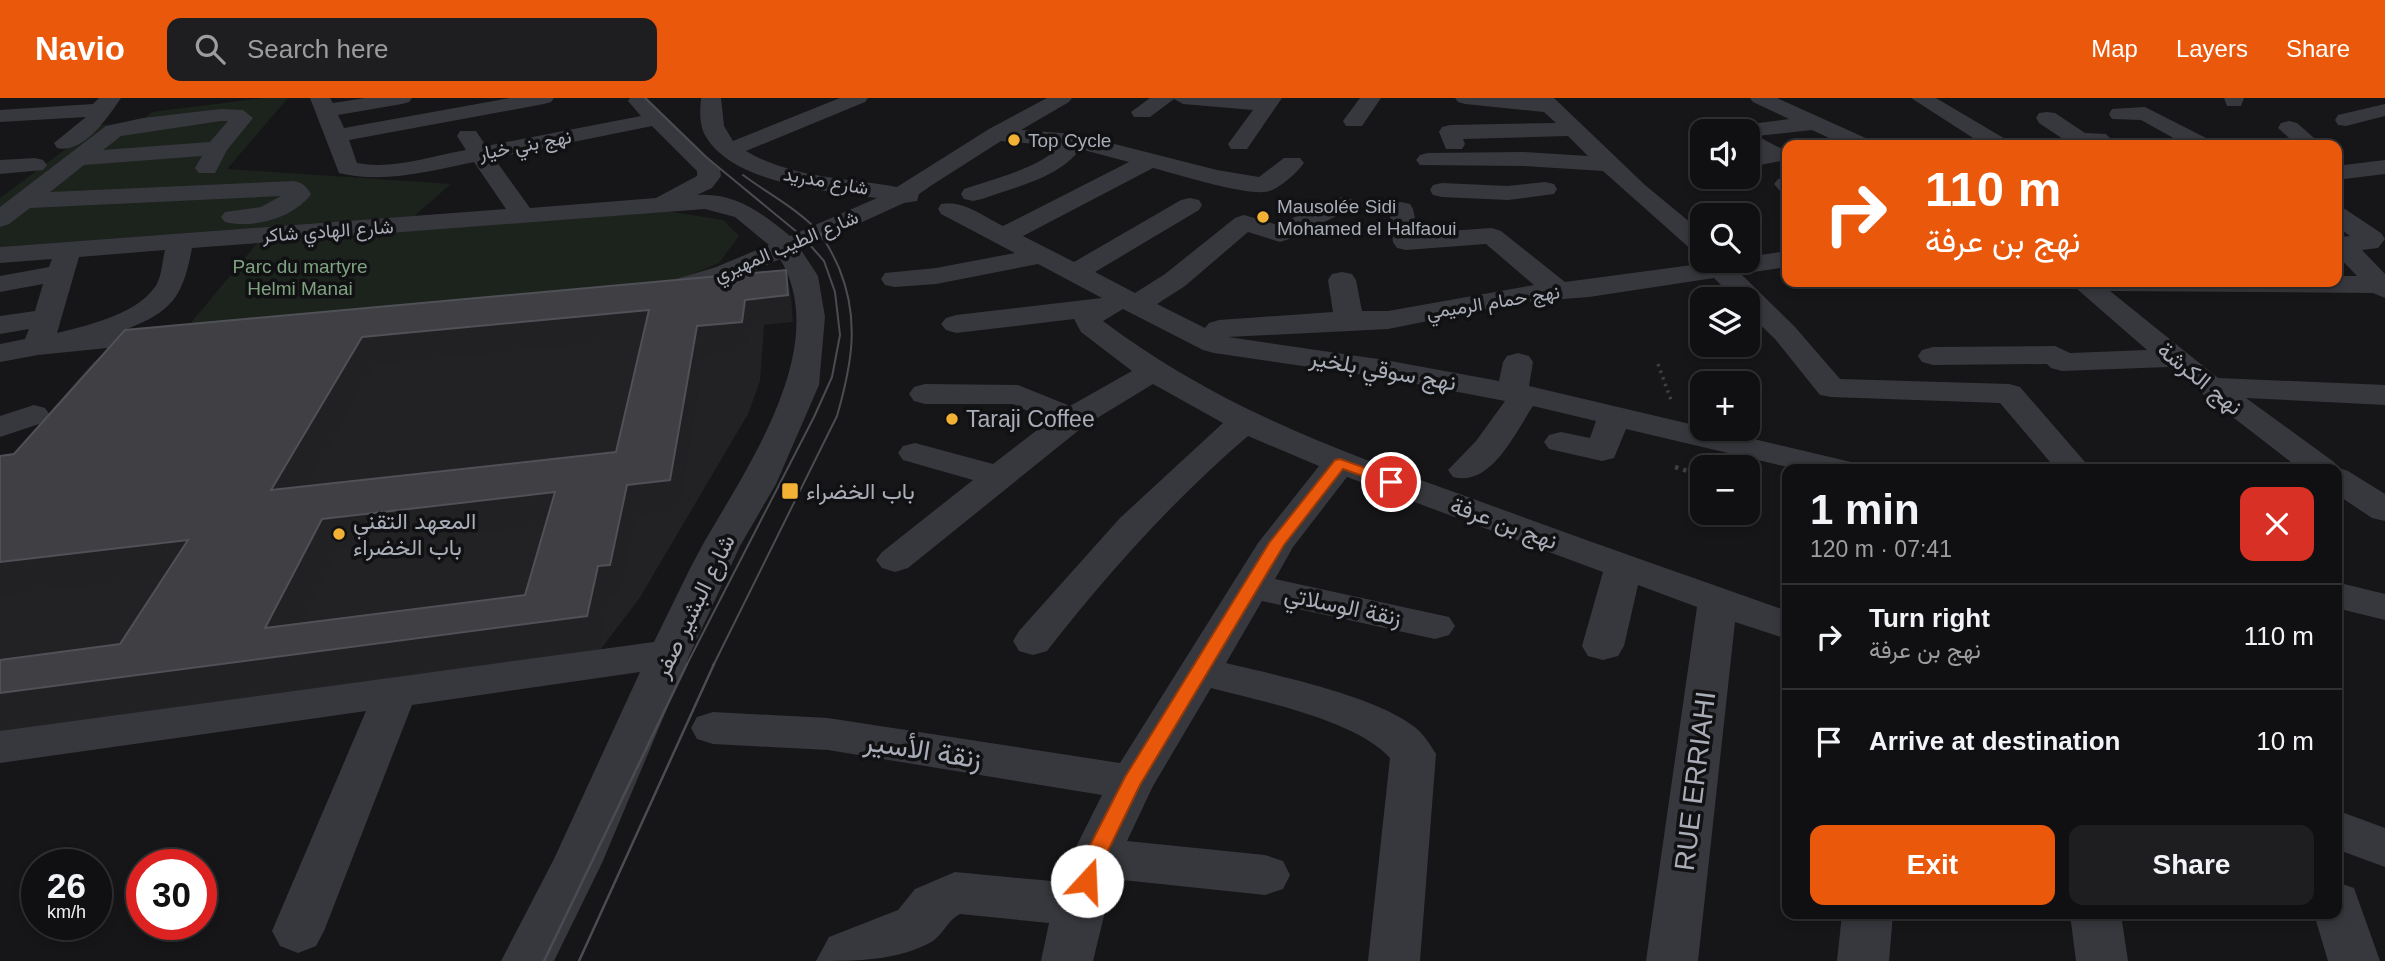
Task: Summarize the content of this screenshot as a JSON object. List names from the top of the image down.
{
  "streets": {
    "street": [
      "نهج بني خيار",
      "شارع مدريد",
      "شارع الهادي شاكر",
      "شارع الطيب المهيري",
      "نهج حمام الرميمي",
      "نهج سوقي بلخير",
      "نهج الكرشة",
      "نهج بن عرفة",
      "شارع البشير صفر",
      "زنقة الوسلاتي",
      "زنقة الأسير",
      "RUE ERRIAHI"
    ]
  },
  "crossings": [
    ["شارع مدريد", "شارع الطيب المهيري"],
    ["شارع مدريد", "نهج سوقي بلخير"],
    ["شارع الهادي شاكر", "شارع البشير صفر"],
    ["شارع الطيب المهيري", "نهج سوقي بلخير"],
    ["شارع الطيب المهيري", "شارع البشير صفر"],
    ["نهج حمام الرميمي", "نهج سوقي بلخير"],
    ["نهج سوقي بلخير", "نهج بن عرفة"],
    ["نهج بن عرفة", "RUE ERRIAHI"]
  ],
  "parks": ["Parc du martyre Helmi Manai"],
  "places": {
    "other": [
      "Top Cycle",
      "Mausolée Sidi Mohamed el Halfaoui",
      "Taraji Coffee",
      "المعهد التقني باب الخضراء"
    ],
    "transit": ["باب الخضراء"]
  },
  "page": {
    "header": "Navio",
    "search": "Search here",
    "nav": ["Map", "Layers", "Share"],
    "map_buttons": ["+", "−"],
    "turn": ["110 m", "نهج بن عرفة"],
    "heading": ["1 min", "120 m · 07:41"],
    "list": [
      {
        "name": "Turn right",
        "note": "نهج بن عرفة",
        "value": "110 m"
      },
      {
        "name": "Arrive at destination",
        "value": "10 m"
      }
    ],
    "buttons": ["Exit", "Share"],
    "speed": "26 km/h",
    "limit": "30"
  }
}
